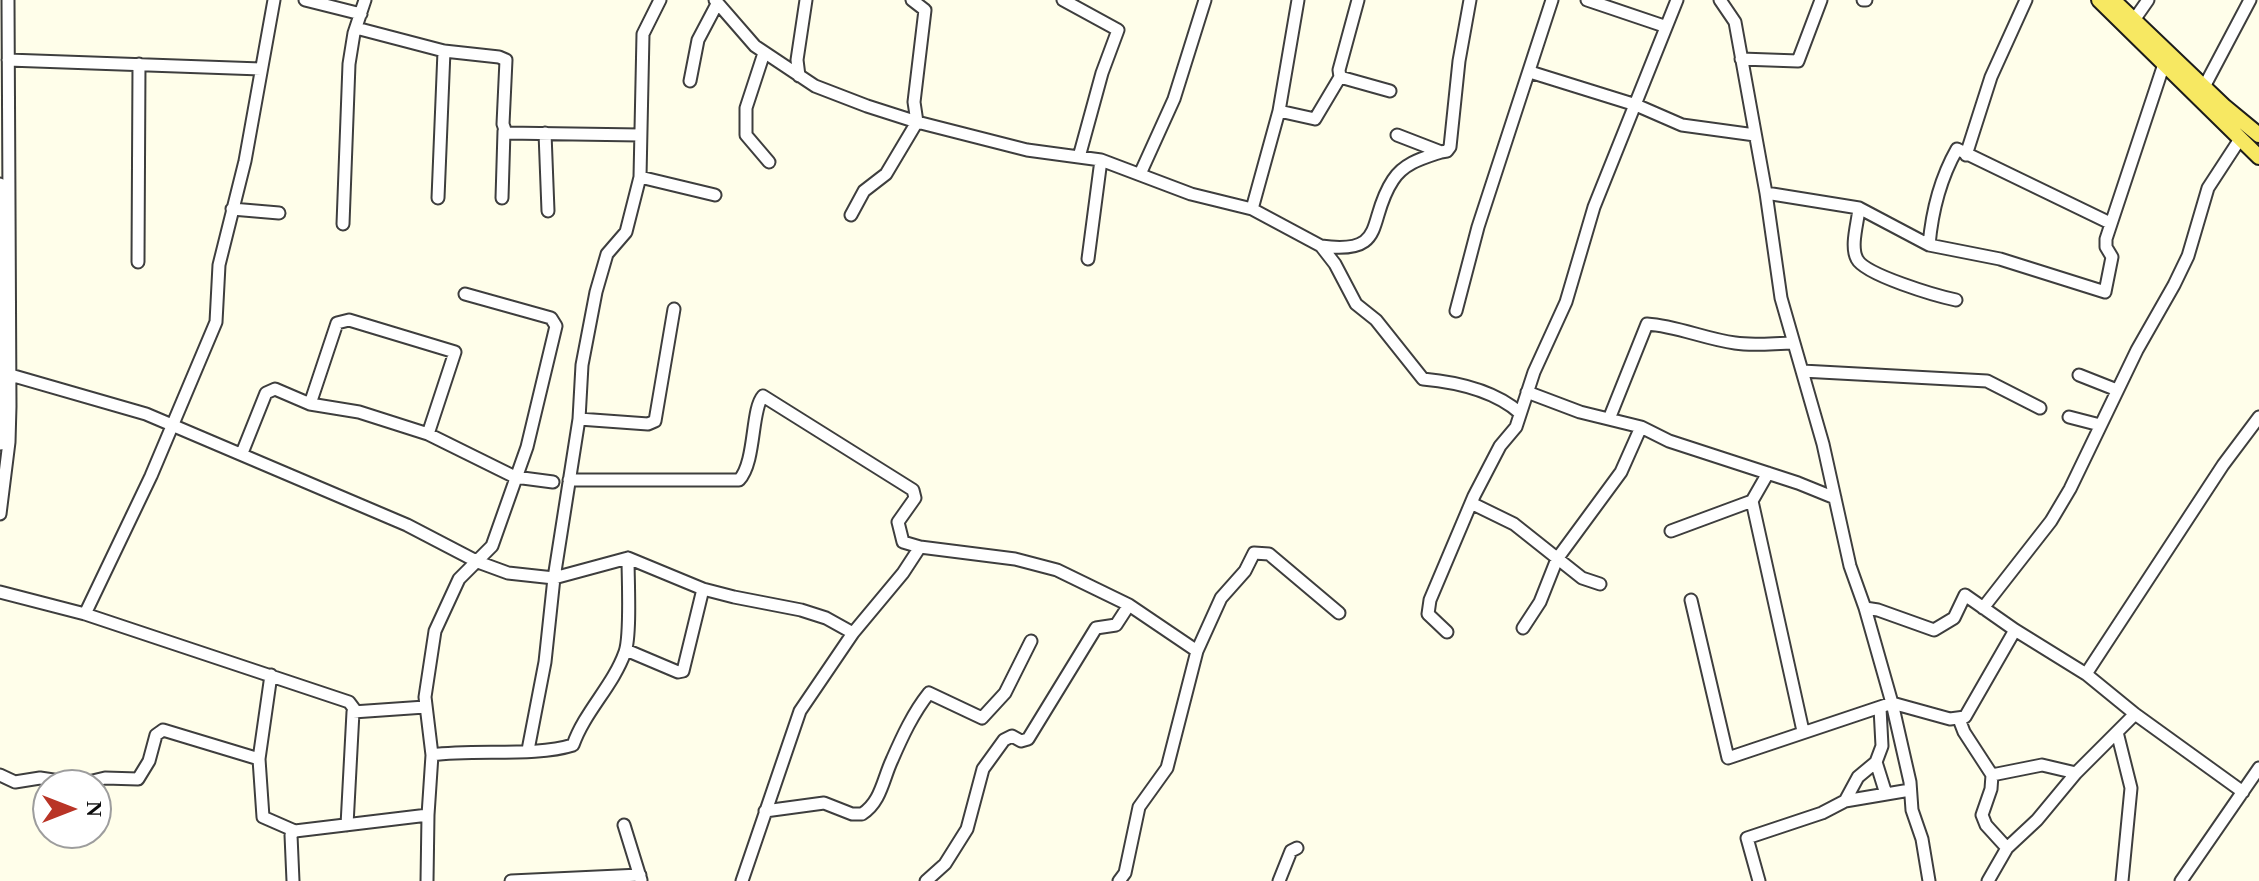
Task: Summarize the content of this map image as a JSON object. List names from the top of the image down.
{
  "north": "right"
}
